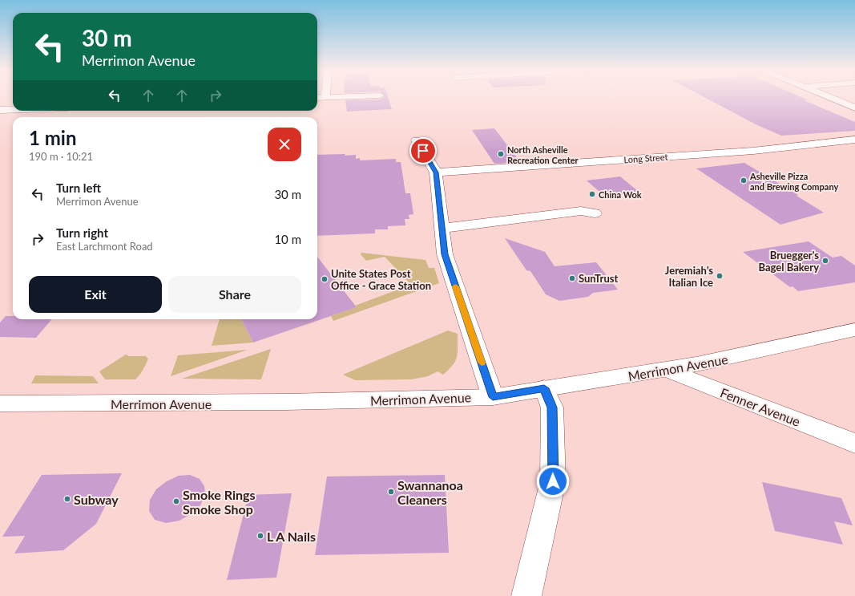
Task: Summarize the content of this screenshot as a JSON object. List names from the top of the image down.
{
  "streets": {
    "street": ["Long Street", "Merrimon Avenue", "Fenner Avenue"]
  },
  "crossings": [
    ["Merrimon Avenue", "Fenner Avenue"]
  ],
  "places": [
    "North Asheville Recreation Center",
    "Asheville Pizza and Brewing Company",
    "China Wok",
    "Bruegger's Bagel Bakery",
    "Jeremiah’s Italian Ice",
    "SunTrust",
    "Unite States Post Office - Grace Station",
    "Swannanoa Cleaners",
    "Subway",
    "Smoke Rings Smoke Shop",
    "L A Nails"
  ],
  "page": {
    "turn": ["30 m", "Merrimon Avenue"],
    "heading": ["1 min", "190 m · 10:21"],
    "list": [
      {
        "name": "Turn left",
        "note": "Merrimon Avenue",
        "value": "30 m"
      },
      {
        "name": "Turn right",
        "note": "East Larchmont Road",
        "value": "10 m"
      }
    ],
    "buttons": ["Exit", "Share"]
  }
}
